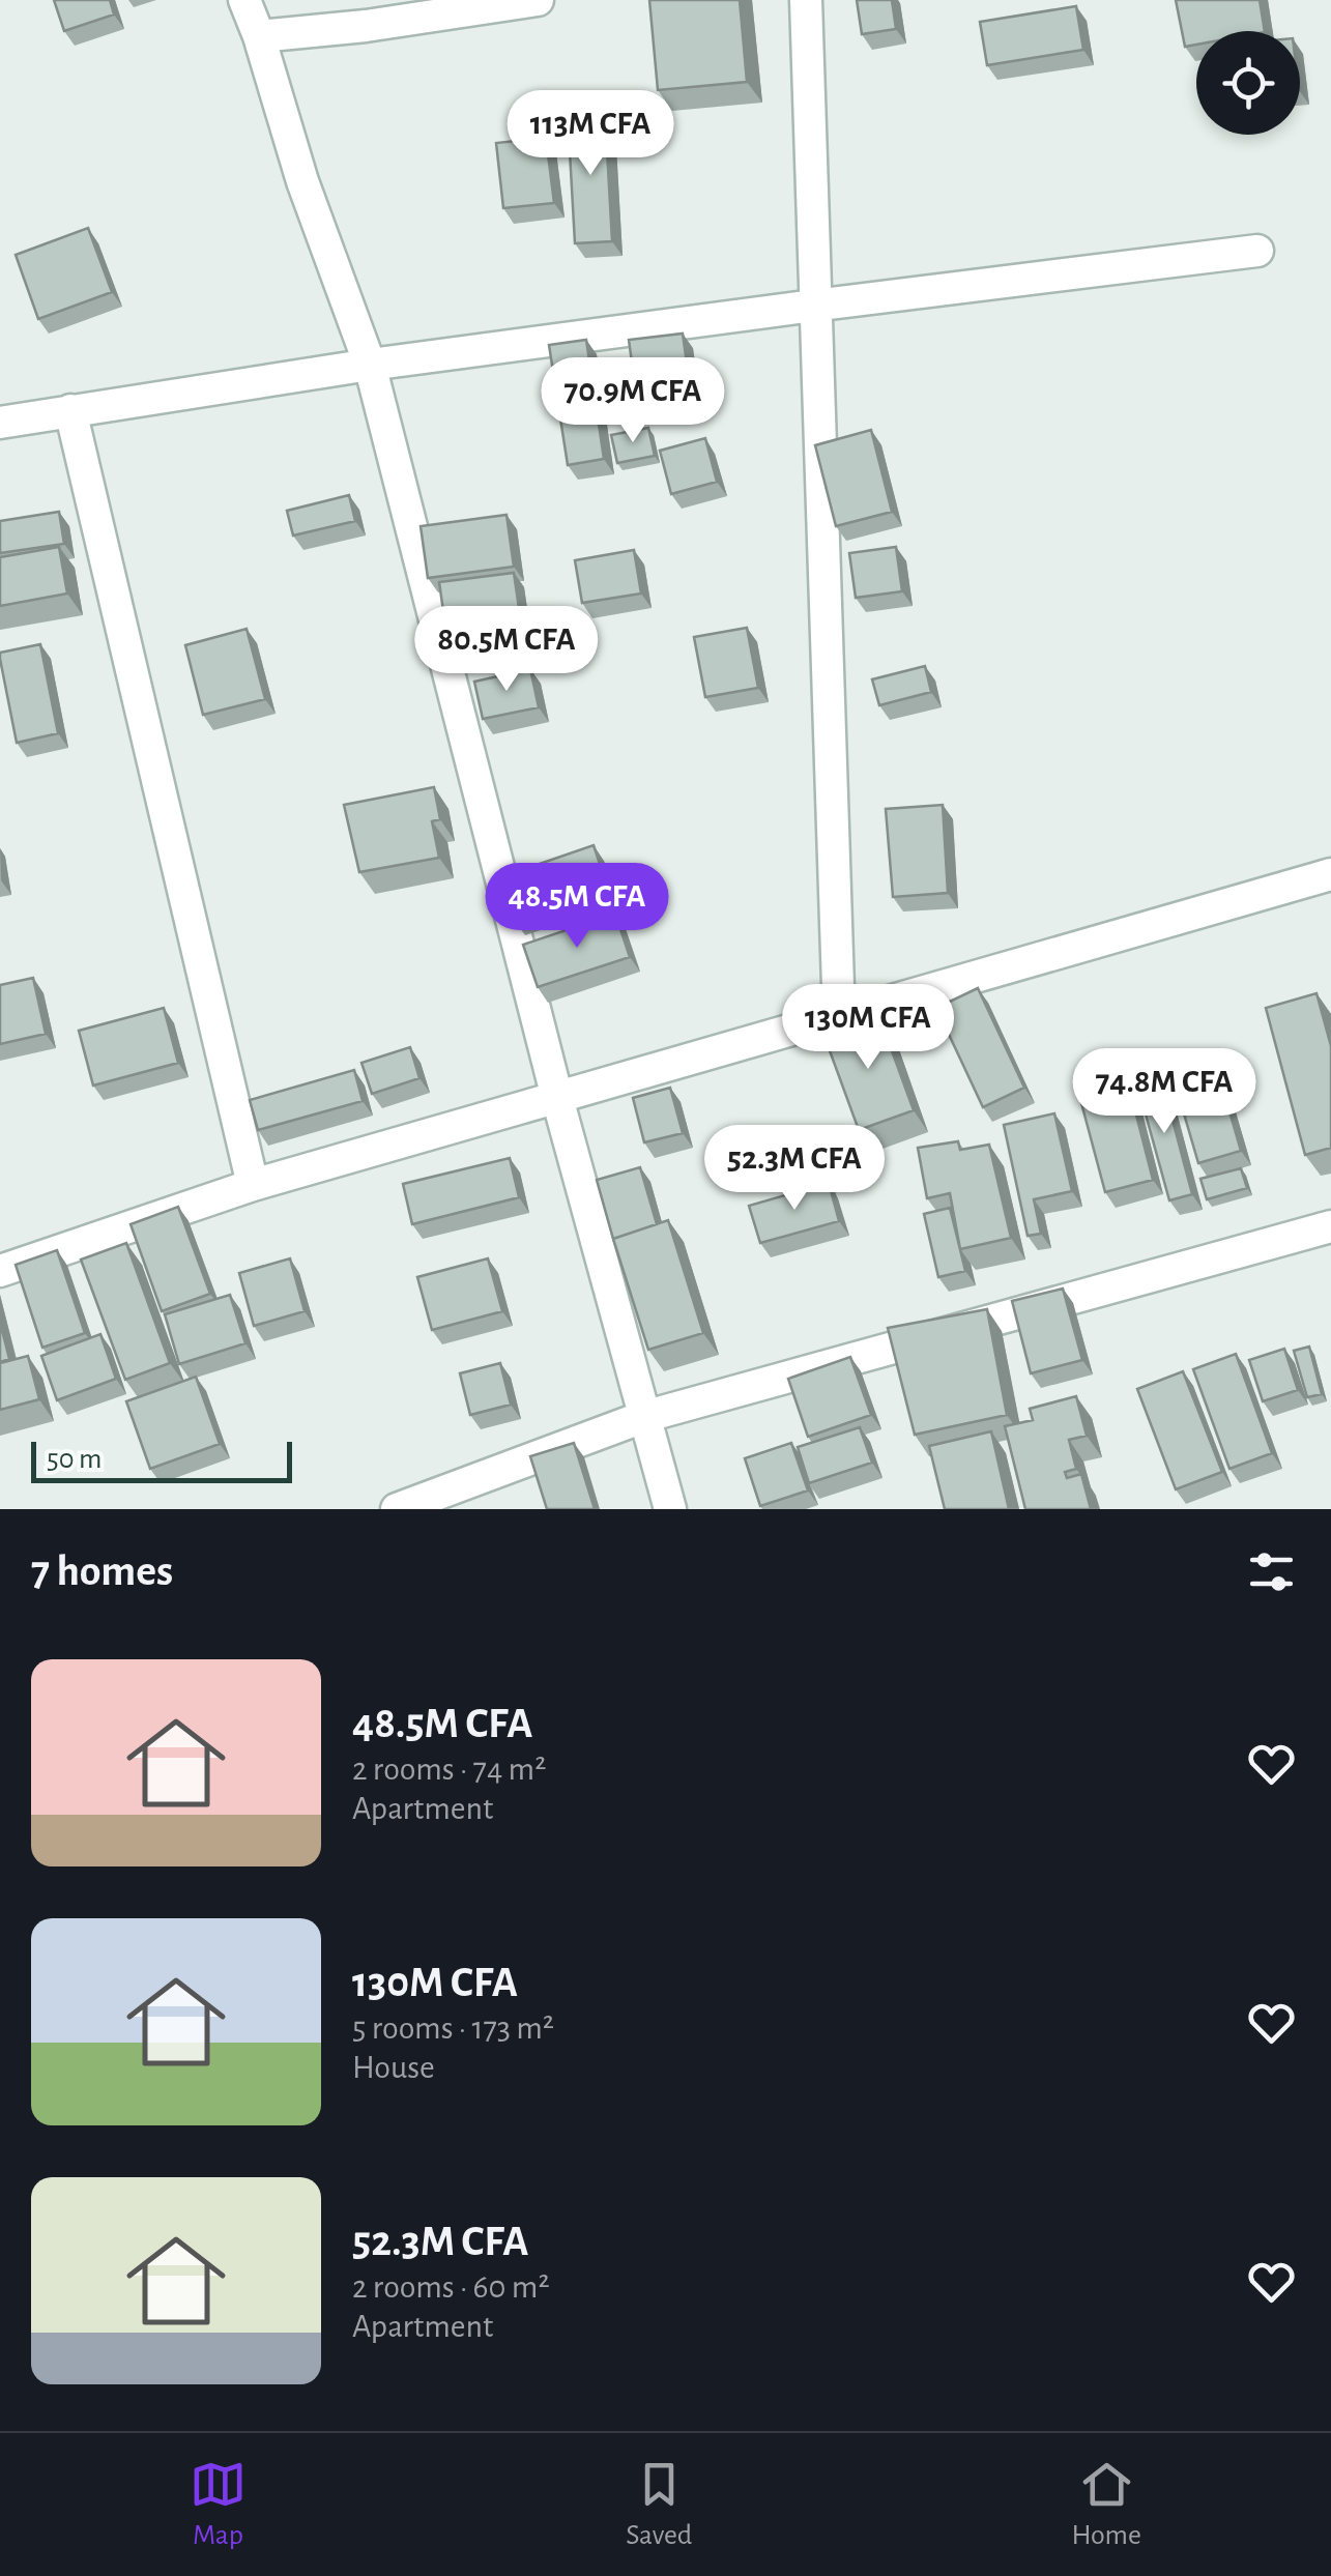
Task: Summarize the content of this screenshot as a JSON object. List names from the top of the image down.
{
  "scale_bar": "50 m",
  "page": {
    "price": [
      "113M CFA",
      "70.9M CFA",
      "80.5M CFA",
      "48.5M CFA",
      "130M CFA",
      "74.8M CFA",
      "52.3M CFA"
    ],
    "scale": "50 m",
    "heading": "7 homes",
    "list": [
      {
        "name": "48.5M CFA",
        "note": "2 rooms · 74 m² · Apartment"
      },
      {
        "name": "130M CFA",
        "note": "5 rooms · 173 m² · House"
      },
      {
        "name": "52.3M CFA",
        "note": "2 rooms · 60 m² · Apartment"
      }
    ],
    "tabs": ["Map", "Saved", "Home"]
  }
}
